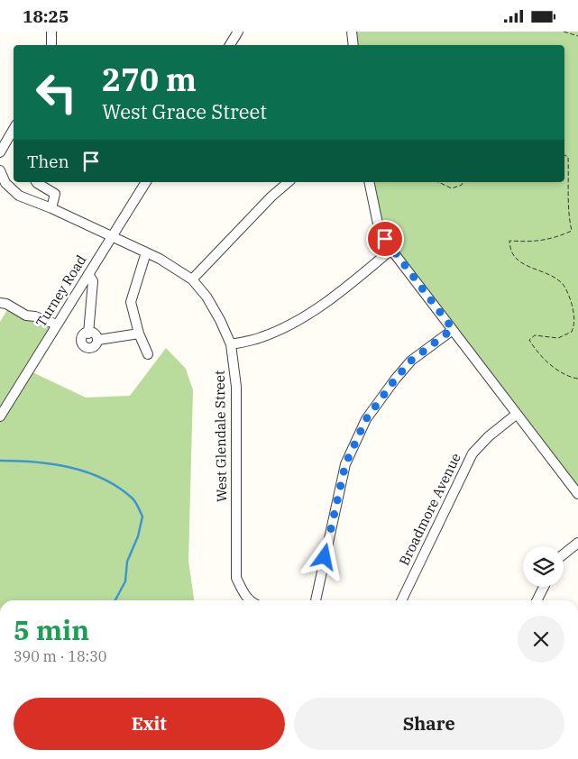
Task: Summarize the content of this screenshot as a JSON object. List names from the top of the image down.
{
  "streets": {
    "street": ["Turney Road", "West Glendale Street", "Broadmore Avenue"]
  },
  "crossings": [
    ["Turney Road", "West Glendale Street"]
  ],
  "page": {
    "status": "18:25",
    "turn": ["270 m", "West Grace Street"],
    "then": "Then",
    "heading": ["5 min", "390 m · 18:30"],
    "buttons": ["Exit", "Share"]
  }
}
